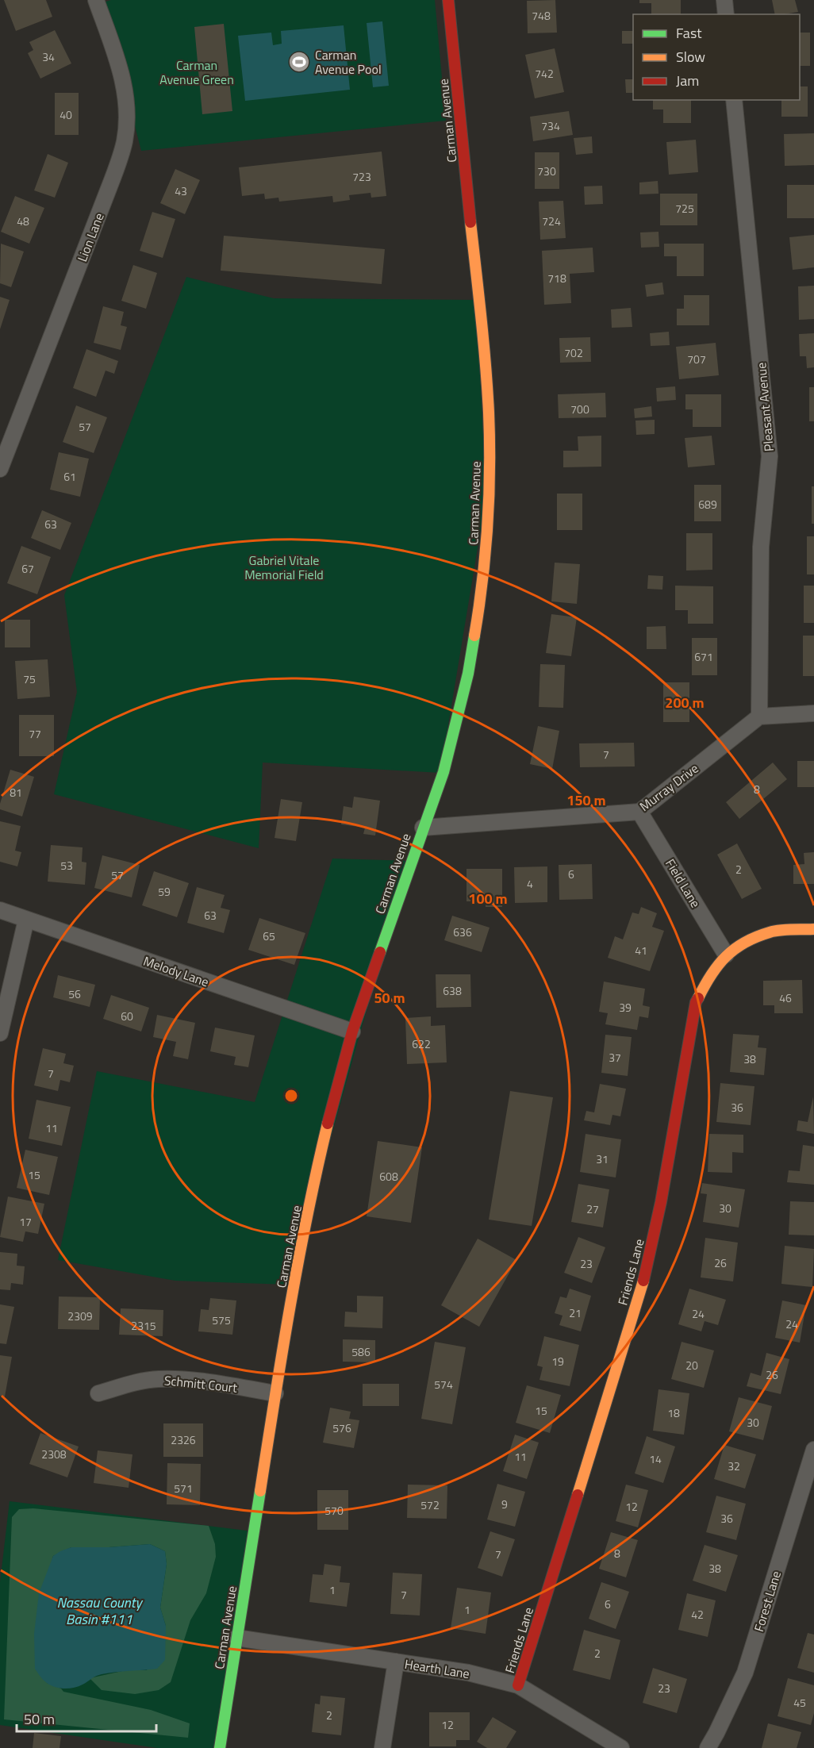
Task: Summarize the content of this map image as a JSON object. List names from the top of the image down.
{
  "streets": {
    "main road": ["Carman Avenue", "Friends Lane"],
    "street": [
      "Lion Lane",
      "Pleasant Avenue",
      "Murray Drive",
      "Field Lane",
      "Melody Lane",
      "Schmitt Court",
      "Forest Lane",
      "Hearth Lane"
    ]
  },
  "crossings": [
    ["Carman Avenue", "Murray Drive"],
    ["Carman Avenue", "Melody Lane"],
    ["Carman Avenue", "Schmitt Court"],
    ["Carman Avenue", "Hearth Lane"],
    ["Pleasant Avenue", "Murray Drive"],
    ["Murray Drive", "Field Lane"],
    ["Field Lane", "Friends Lane"],
    ["Friends Lane", "Hearth Lane"]
  ],
  "water": ["Nassau County Basin #111"],
  "parks": ["Carman Avenue Green", "Gabriel Vitale Memorial Field"],
  "places": {
    "sports": ["Carman Avenue Pool"]
  },
  "house_numbers": [
    "748",
    "34",
    "742",
    "40",
    "734",
    "730",
    "723",
    "43",
    "725",
    "48",
    "724",
    "718",
    "702",
    "707",
    "700",
    "57",
    "61",
    "689",
    "63",
    "67",
    "671",
    "75",
    "77",
    "7",
    "8",
    "81",
    "53",
    "2",
    "6",
    "57",
    "4",
    "59",
    "63",
    "636",
    "65",
    "41",
    "638",
    "56",
    "46",
    "39",
    "60",
    "622",
    "37",
    "38",
    "7",
    "36",
    "11",
    "31",
    "15",
    "608",
    "30",
    "27",
    "17",
    "26",
    "23",
    "21",
    "24",
    "2309",
    "575",
    "24",
    "2315",
    "586",
    "19",
    "20",
    "26",
    "574",
    "15",
    "18",
    "30",
    "576",
    "2326",
    "2308",
    "11",
    "14",
    "32",
    "571",
    "9",
    "572",
    "12",
    "570",
    "36",
    "8",
    "7",
    "38",
    "1",
    "7",
    "6",
    "1",
    "42",
    "2",
    "23",
    "45",
    "2",
    "12"
  ],
  "legend": ["Fast", "Slow", "Jam"],
  "scale_bar": "50 m",
  "rings": [
    "200 m",
    "150 m",
    "100 m",
    "50 m"
  ]
}
